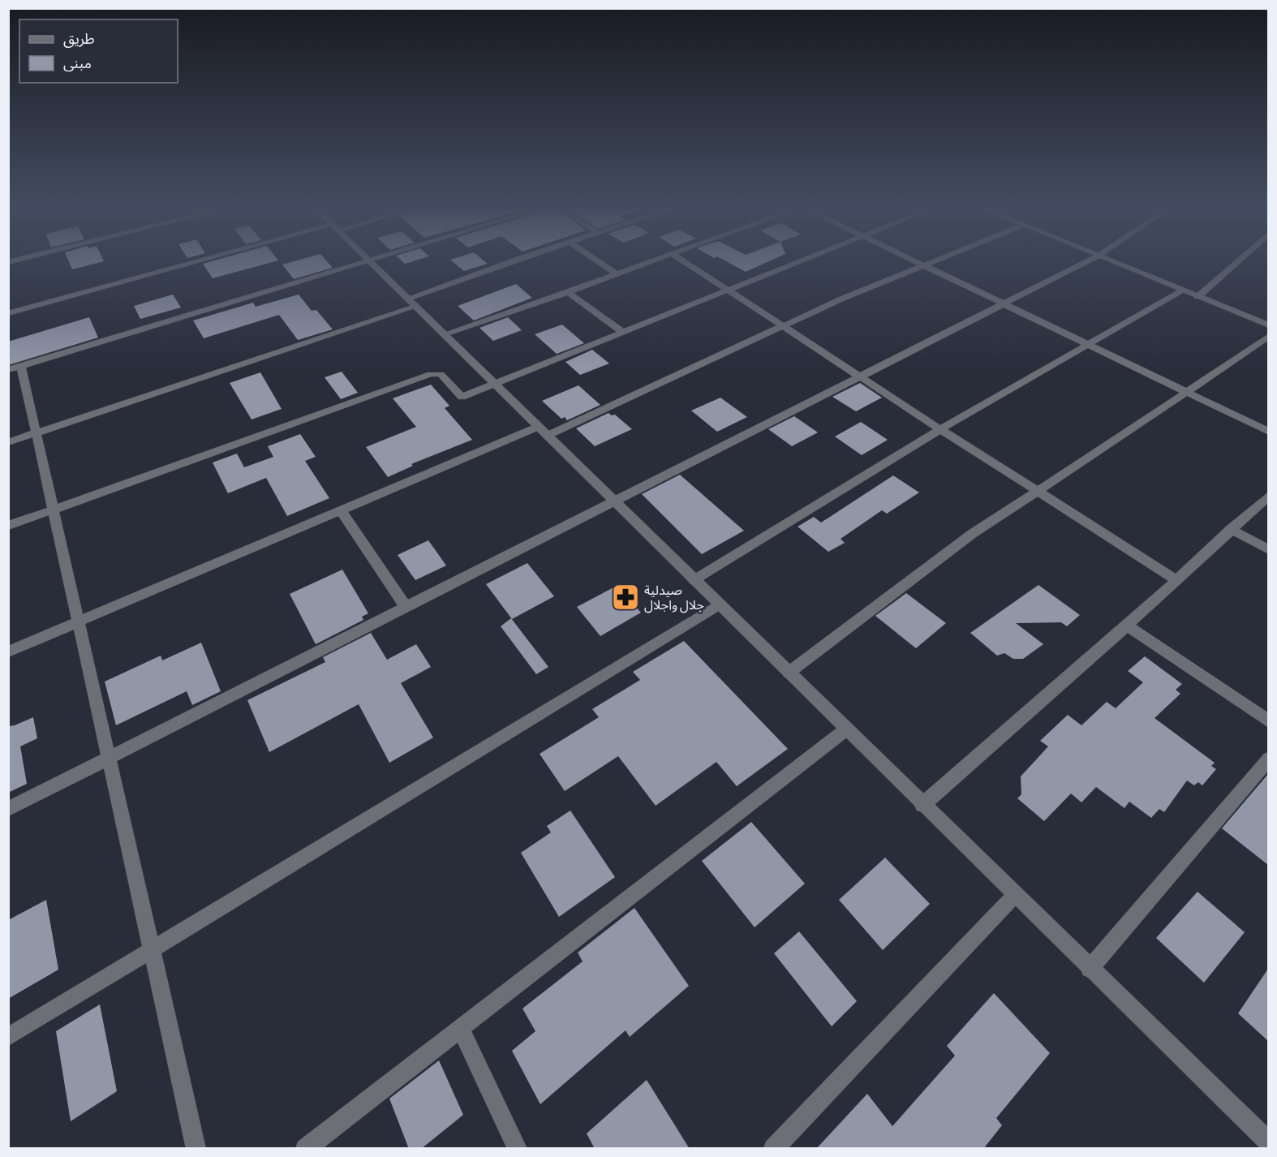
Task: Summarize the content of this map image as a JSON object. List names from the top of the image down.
{
  "places": {
    "pharmacy": ["صيدلية جلال واجلال"]
  },
  "legend": ["طريق", "مبنى"]
}
